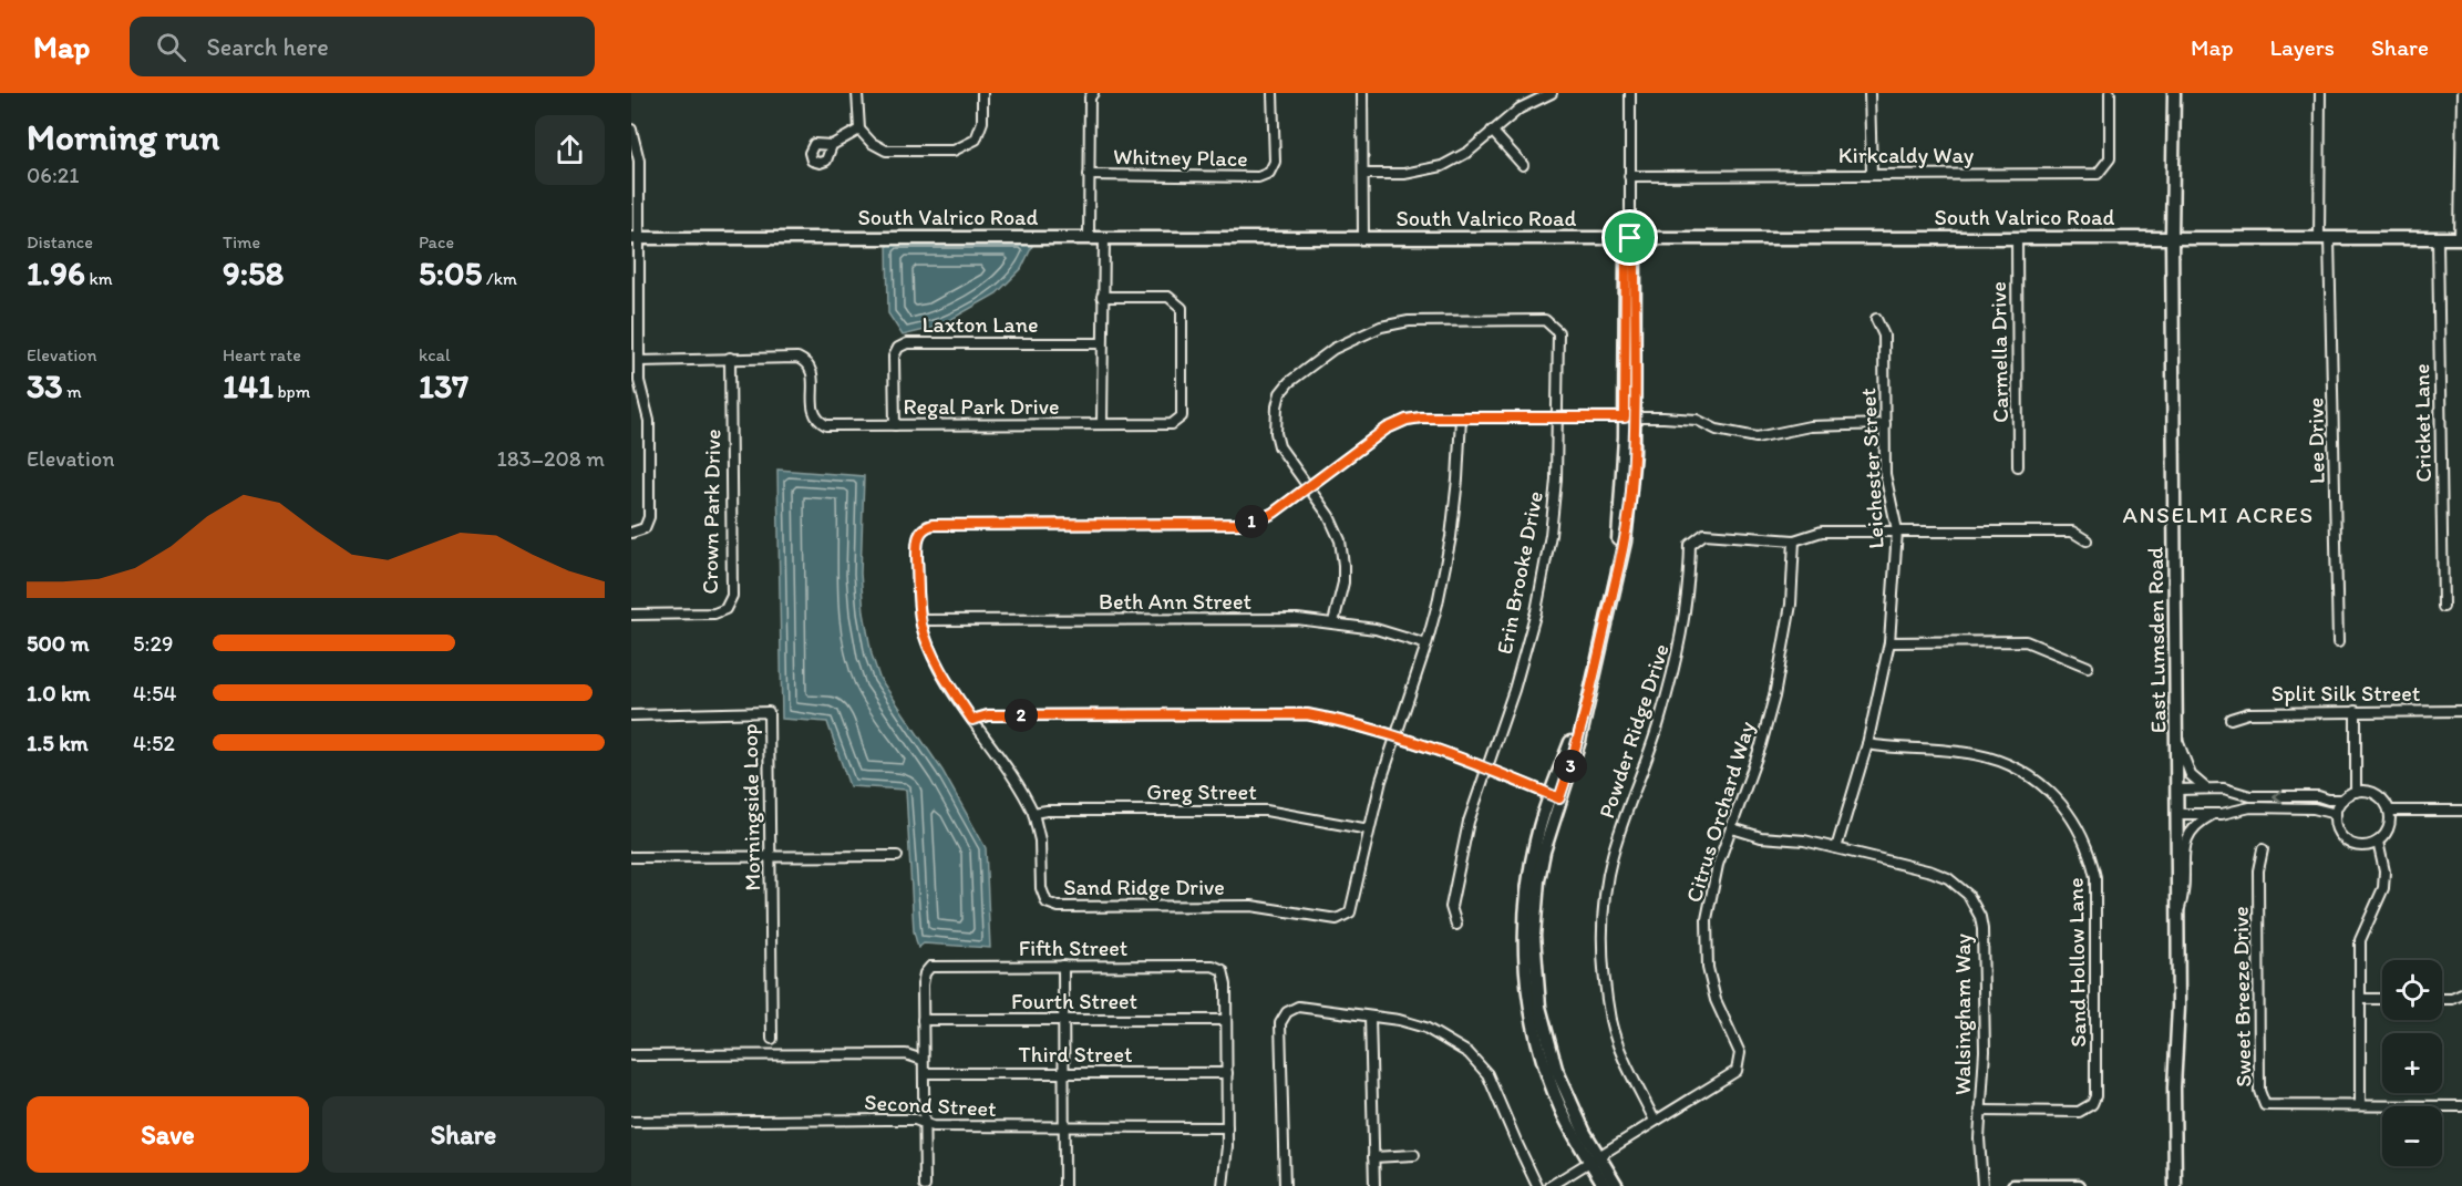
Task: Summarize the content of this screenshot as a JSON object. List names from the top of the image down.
{
  "streets": {
    "street": [
      "Kirkcaldy Way",
      "Whitney Place",
      "South Valrico Road",
      "Laxton Lane",
      "Carmella Drive",
      "Regal Park Drive",
      "Cricket Lane",
      "Lee Drive",
      "Leichester Street",
      "Crown Park Drive",
      "Erin Brooke Drive",
      "Beth Ann Street",
      "East Lumsden Road",
      "Split Silk Street",
      "Powder Ridge Drive",
      "Greg Street",
      "Morningside Loop",
      "Citrus Orchard Way",
      "Sand Ridge Drive",
      "Fifth Street",
      "Sand Hollow Lane",
      "Sweet Breeze Drive",
      "Fourth Street",
      "Walsingham Way",
      "Third Street",
      "Second Street"
    ]
  },
  "crossings": [
    ["South Valrico Road", "Carmella Drive"],
    ["South Valrico Road", "Cricket Lane"],
    ["South Valrico Road", "Lee Drive"],
    ["South Valrico Road", "East Lumsden Road"],
    ["Laxton Lane", "Regal Park Drive"],
    ["Regal Park Drive", "Crown Park Drive"],
    ["Leichester Street", "Powder Ridge Drive"],
    ["Leichester Street", "Sand Ridge Drive"],
    ["Leichester Street", "Sand Hollow Lane"],
    ["Leichester Street", "Walsingham Way"],
    ["Erin Brooke Drive", "Beth Ann Street"],
    ["Erin Brooke Drive", "Sand Ridge Drive"],
    ["Beth Ann Street", "Sand Ridge Drive"],
    ["Powder Ridge Drive", "Citrus Orchard Way"],
    ["Greg Street", "Sand Ridge Drive"],
    ["Citrus Orchard Way", "Walsingham Way"],
    ["Fifth Street", "Fourth Street"],
    ["Sand Hollow Lane", "Walsingham Way"]
  ],
  "districts": ["ANSELMI ACRES"],
  "page": {
    "header": "Map",
    "search": "Search here",
    "nav": ["Map", "Layers", "Share"],
    "heading": ["Morning run", "06:21"],
    "stats": [
      ["Distance", "1.96 km"],
      ["Time", "9:58"],
      ["Pace", "5:05 /km"],
      ["Elevation", "33 m"],
      ["Heart rate", "141 bpm"],
      ["kcal", "137"]
    ],
    "chart": ["Elevation", "183–208 m"],
    "pins": ["1", "2", "3"],
    "list": [
      {
        "name": "500 m",
        "note": "5:29"
      },
      {
        "name": "1.0 km",
        "note": "4:54"
      },
      {
        "name": "1.5 km",
        "note": "4:52"
      }
    ],
    "map_buttons": ["+", "−"],
    "buttons": ["Save", "Share"]
  }
}
